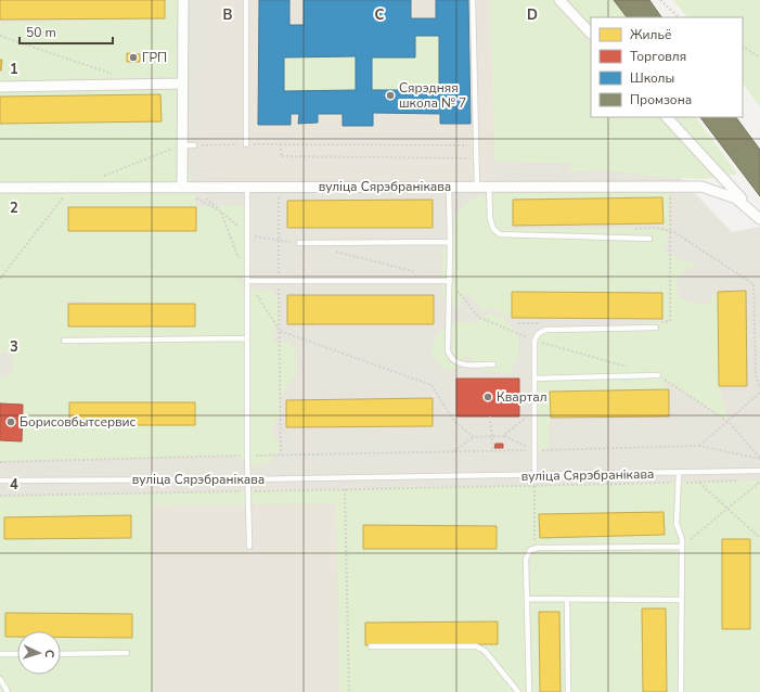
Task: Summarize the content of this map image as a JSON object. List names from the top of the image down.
{
  "streets": {
    "street": ["вуліца Сярэбранікава"]
  },
  "places": [
    "ГРП",
    "Сярэдняя школа № 7",
    "Квартал",
    "Борисовбытсервис"
  ],
  "legend": [
    "Жильё",
    "Торговля",
    "Школы",
    "Промзона"
  ],
  "scale_bar": "50 m",
  "north": "right",
  "grid": {
    "columns": ["B", "C", "D"],
    "rows": [
      "1",
      "2",
      "3",
      "4"
    ]
  }
}
